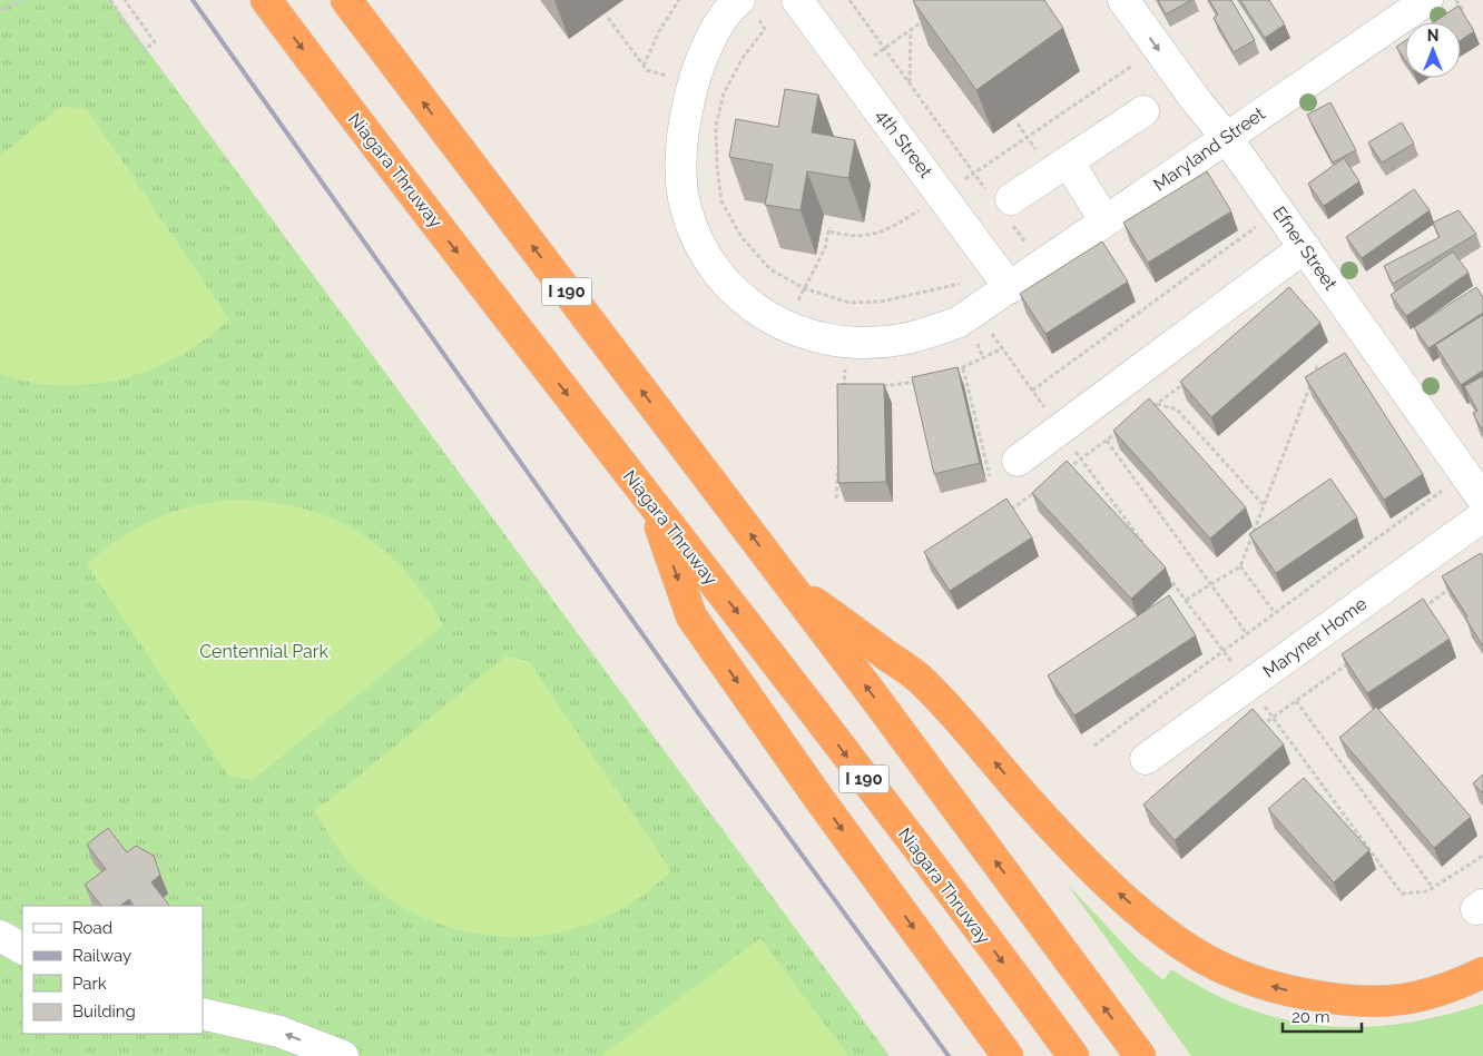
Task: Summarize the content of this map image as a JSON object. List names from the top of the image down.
{
  "streets": {
    "highway": ["Niagara Thruway", "I 190"],
    "street": [
      "4th Street",
      "Maryland Street",
      "Efner Street",
      "Maryner Home"
    ]
  },
  "crossings": [
    ["4th Street", "Maryland Street"],
    ["Maryland Street", "Efner Street"]
  ],
  "parks": ["Centennial Park"],
  "legend": [
    "Road",
    "Railway",
    "Park",
    "Building"
  ],
  "scale_bar": "20 m",
  "north": "top"
}
